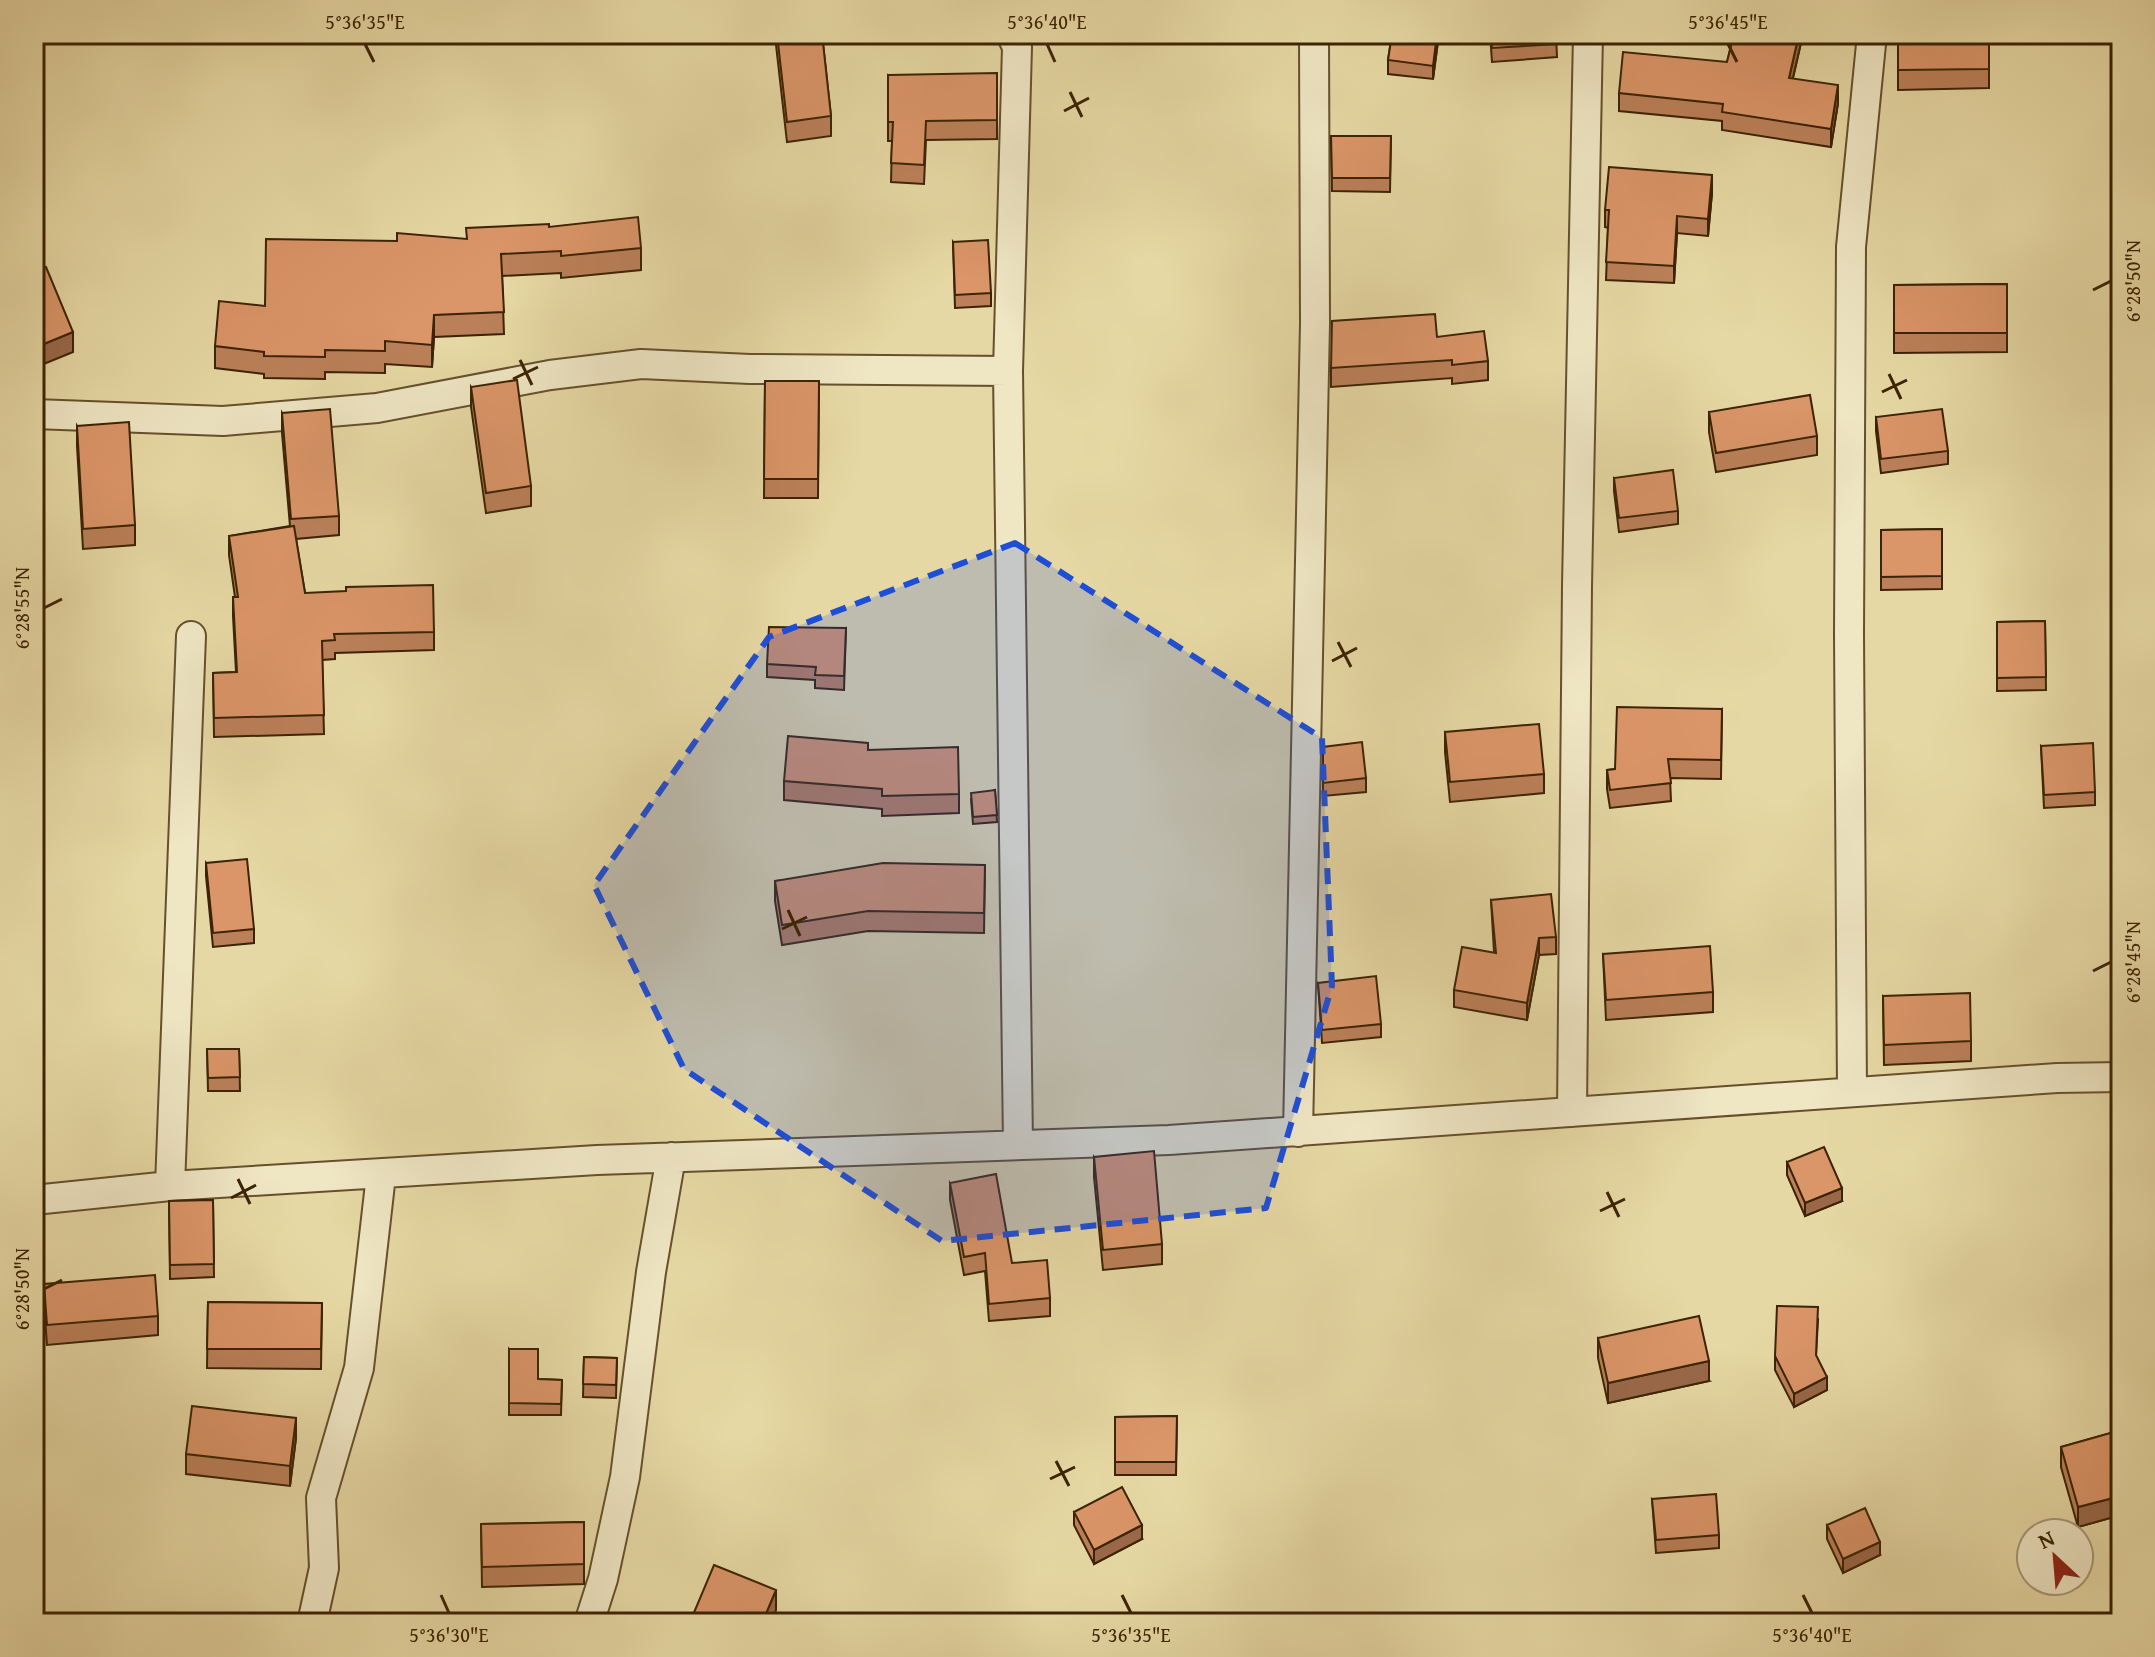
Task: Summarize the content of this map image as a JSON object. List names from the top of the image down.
{
  "north": "top left",
  "coordinates": [
    "5°36'35\"E",
    "5°36'40\"E",
    "5°36'45\"E",
    "6°28'50\"N",
    "6°28'55\"N",
    "6°28'45\"N",
    "5°36'30\"E"
  ]
}
